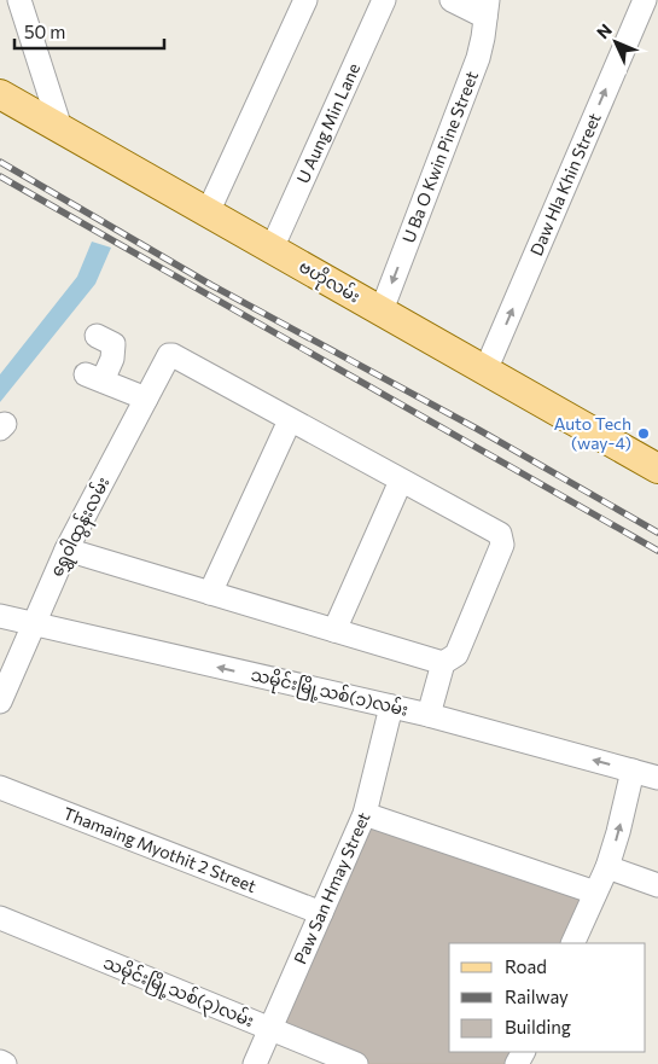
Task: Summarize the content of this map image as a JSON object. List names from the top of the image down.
{
  "streets": {
    "main road": ["ဗဟိုလမ်း"],
    "street": [
      "U Aung Min Lane",
      "U Ba O Kwin Pine Street",
      "Daw Hla Khin Street",
      "ရွှေဝါထွန်းလမ်း",
      "သမိုင်းမြို့သစ်(၁)လမ်း",
      "Thamaing Myothit 2 Street",
      "Paw San Hmay Street",
      "သမိုင်းမြို့သစ်(၃)လမ်း"
    ]
  },
  "crossings": [
    ["U Aung Min Lane", "ဗဟိုလမ်း"],
    ["U Ba O Kwin Pine Street", "ဗဟိုလမ်း"],
    ["Daw Hla Khin Street", "ဗဟိုလမ်း"],
    ["ရွှေဝါထွန်းလမ်း", "သမိုင်းမြို့သစ်(၁)လမ်း"],
    ["သမိုင်းမြို့သစ်(၁)လမ်း", "Paw San Hmay Street"],
    ["Thamaing Myothit 2 Street", "Paw San Hmay Street"],
    ["Paw San Hmay Street", "သမိုင်းမြို့သစ်(၃)လမ်း"]
  ],
  "one_way": ["Daw Hla Khin Street"],
  "places": ["Auto Tech (way-4)"],
  "legend": ["Road", "Railway", "Building"],
  "scale_bar": "50 m",
  "north": "top left"
}
